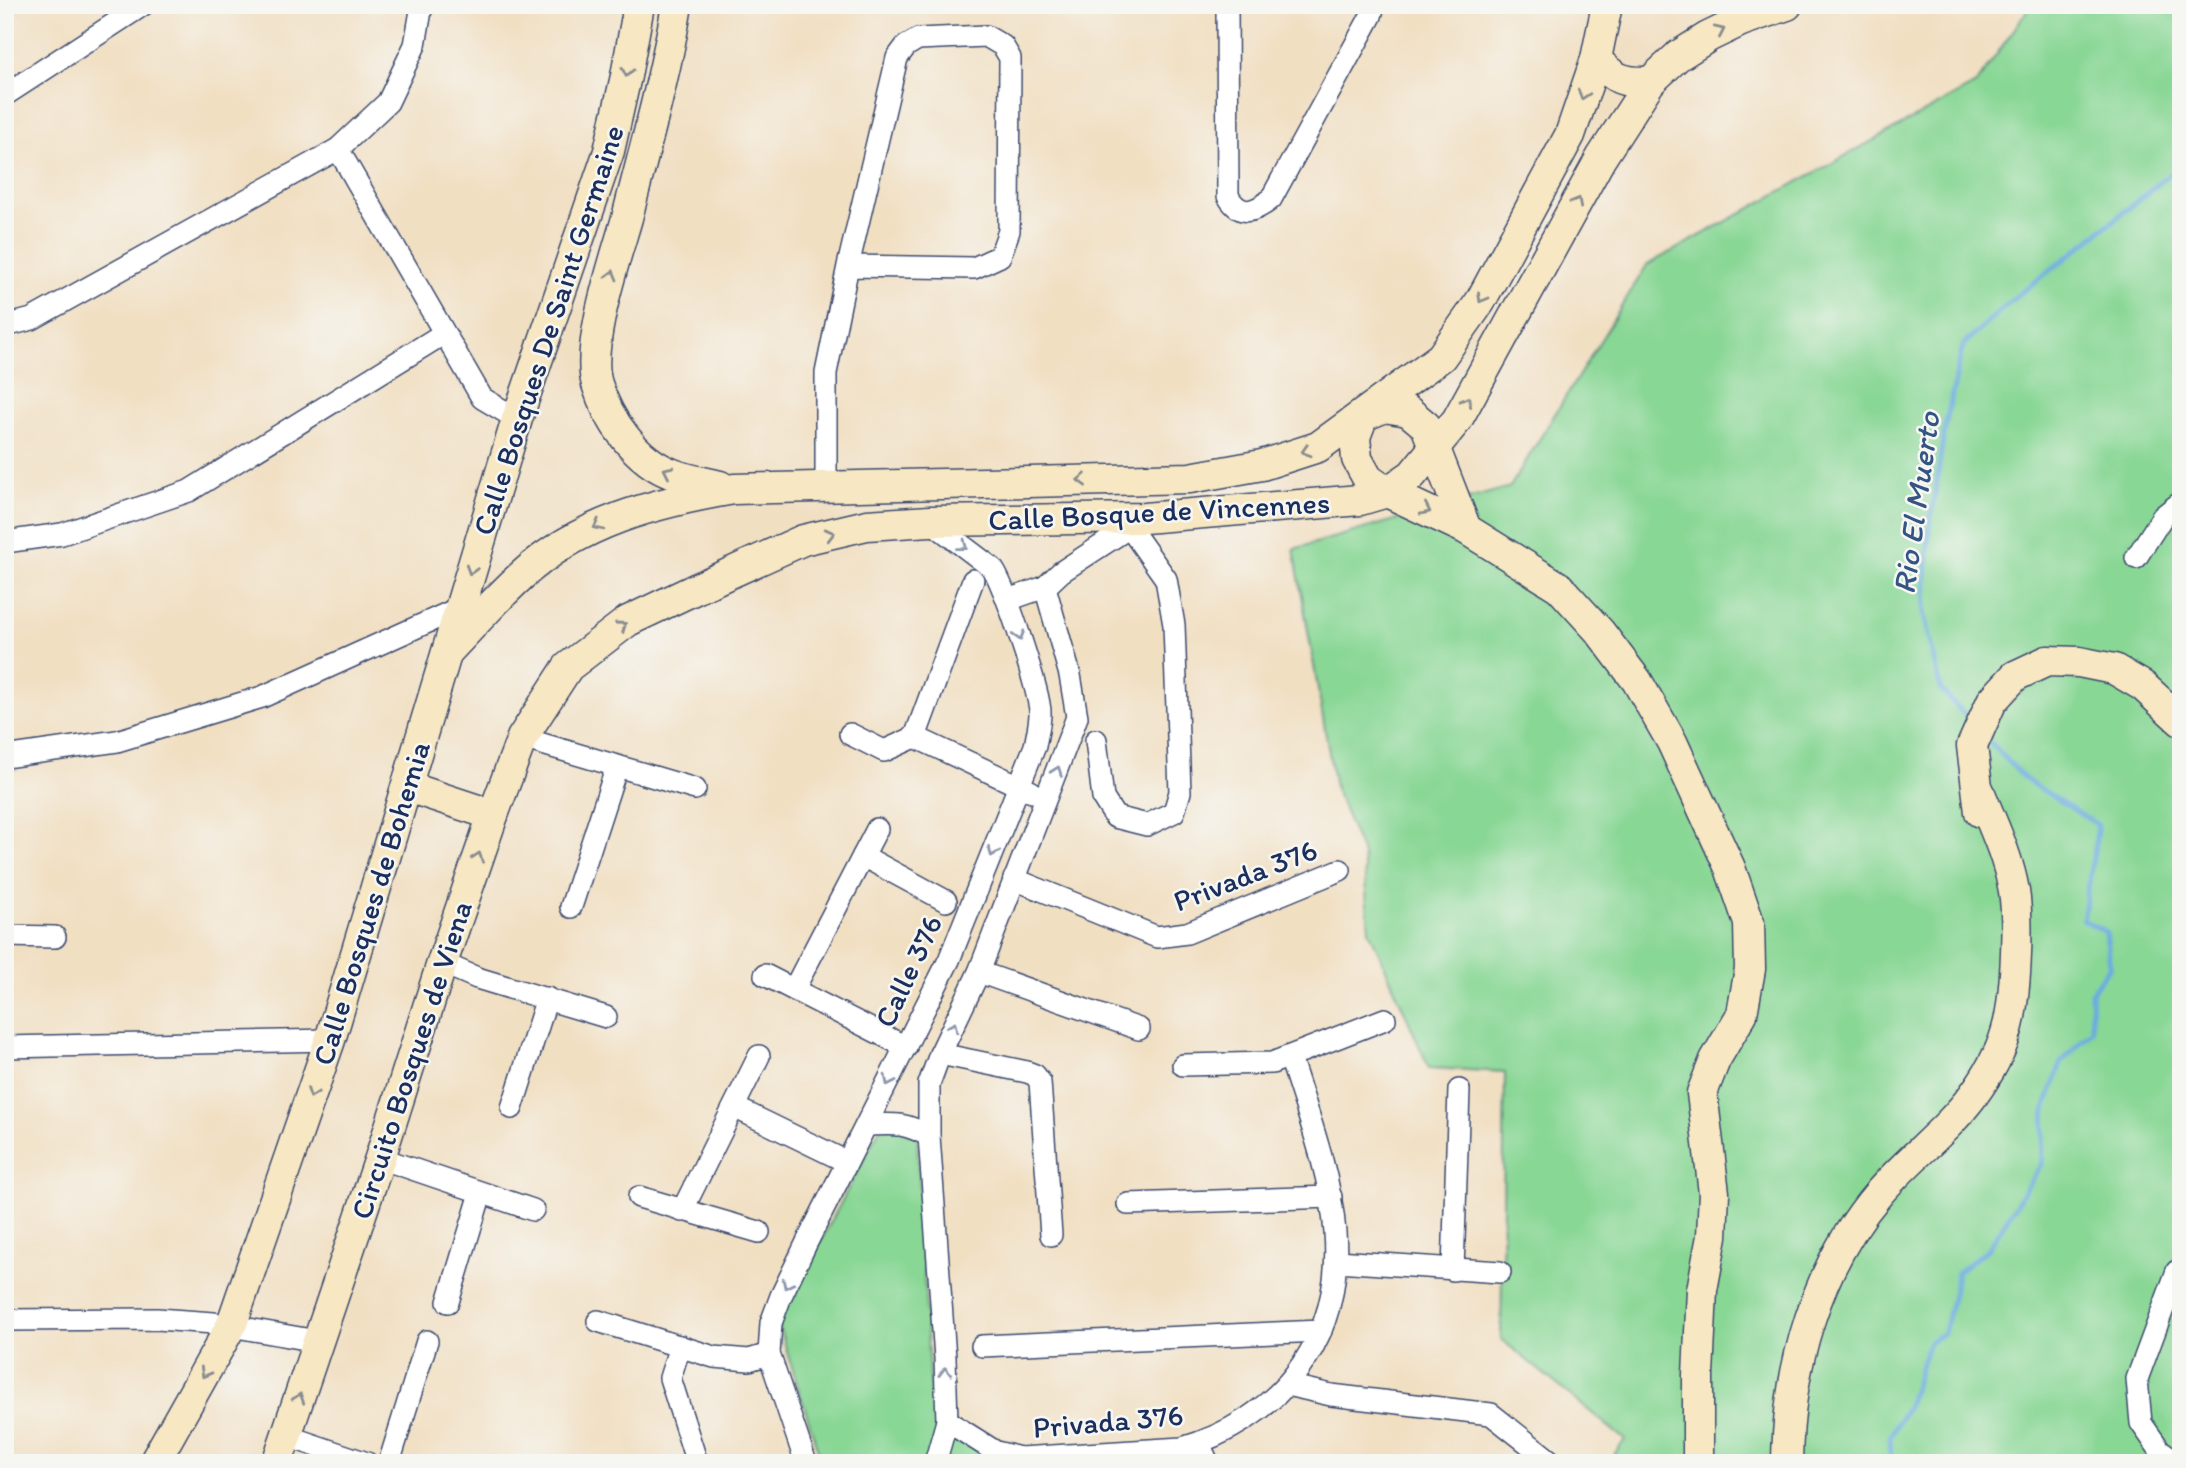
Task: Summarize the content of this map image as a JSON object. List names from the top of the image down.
{
  "streets": {
    "main road": [
      "Calle Bosques De Saint Germaine",
      "Calle Bosque de Vincennes",
      "Calle Bosques de Bohemia",
      "Circuito Bosques de Viena"
    ],
    "street": ["Privada 376", "Calle 376"]
  },
  "crossings": [
    ["Calle Bosques De Saint Germaine", "Calle Bosque de Vincennes"],
    ["Calle Bosques De Saint Germaine", "Calle Bosques de Bohemia"],
    ["Calle Bosque de Vincennes", "Calle Bosques de Bohemia"],
    ["Calle Bosque de Vincennes", "Calle 376"],
    ["Calle Bosque de Vincennes", "Circuito Bosques de Viena"],
    ["Privada 376", "Calle 376"]
  ],
  "one_way": ["Calle Bosques de Bohemia"],
  "water": ["Rio El Muerto"]
}
